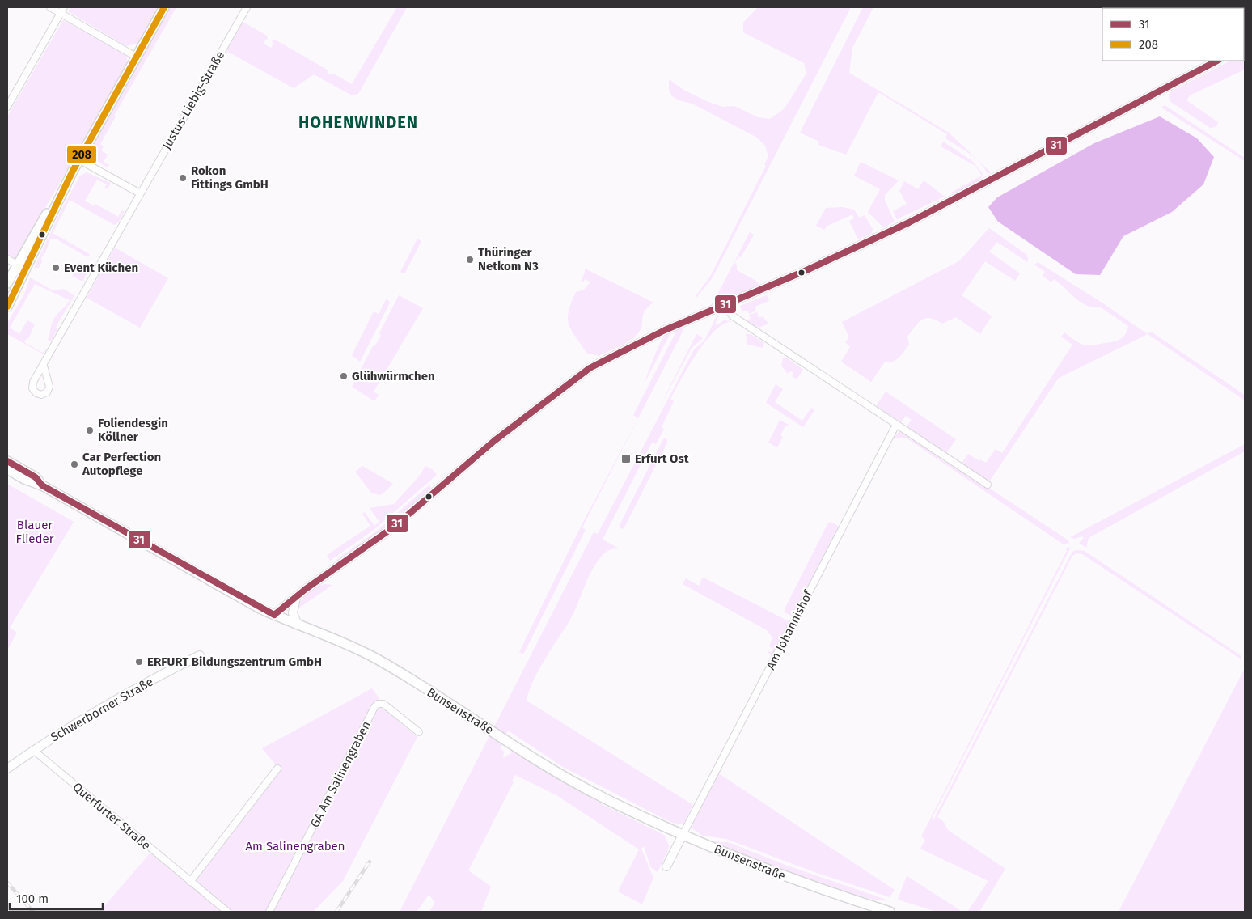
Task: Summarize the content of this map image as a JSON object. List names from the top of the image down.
{
  "streets": {
    "main road": ["Bunsenstraße"],
    "street": [
      "Justus-Liebig-Straße",
      "Am Johannishof",
      "Schwerborner Straße",
      "GA Am Salinengraben",
      "Querfurter Straße"
    ]
  },
  "crossings": [
    ["Am Johannishof", "Bunsenstraße"],
    ["Schwerborner Straße", "Querfurter Straße"]
  ],
  "districts": ["HOHENWINDEN"],
  "parks": ["Blauer Flieder", "Am Salinengraben"],
  "places": {
    "other": [
      "Rokon Fittings GmbH",
      "Thüringer Netkom N3",
      "Event Küchen",
      "Glühwürmchen",
      "Foliendesgin Köllner",
      "Car Perfection Autopflege",
      "ERFURT Bildungszentrum GmbH"
    ],
    "transit": ["Erfurt Ost"]
  },
  "lines": ["transit line 208", "transit line 31"],
  "legend": ["31", "208"],
  "scale_bar": "100 m"
}
